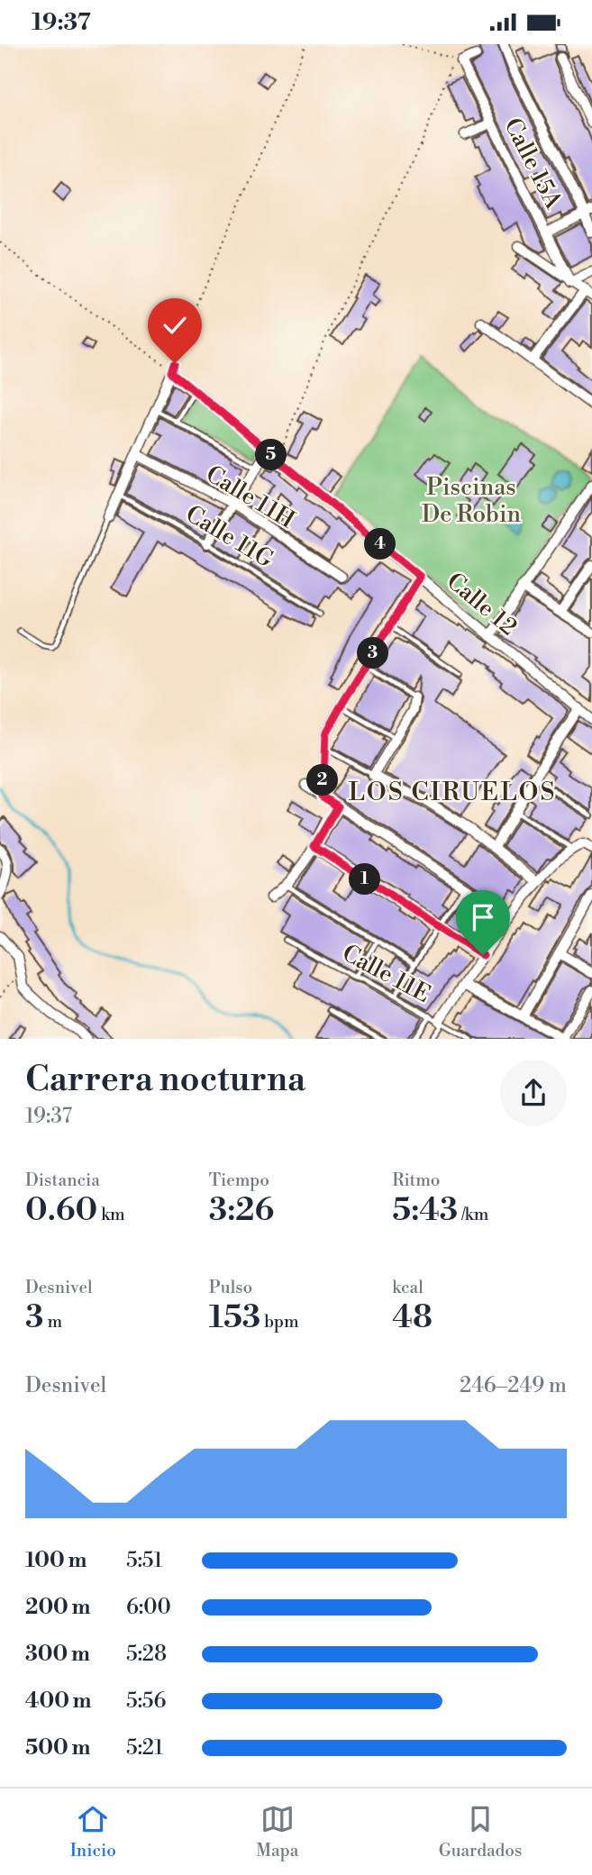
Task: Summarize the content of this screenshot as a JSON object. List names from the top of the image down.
{
  "streets": {
    "street": ["Calle 15A", "Calle 11H", "Calle 12"],
    "lane": ["Calle 11G", "Calle 11E"]
  },
  "districts": ["LOS CIRUELOS"],
  "parks": ["Piscinas De Robin"],
  "page": {
    "status": "19:37",
    "pins": [
      "5",
      "4",
      "3",
      "2",
      "1"
    ],
    "heading": ["Carrera nocturna", "19:37"],
    "stats": [
      ["Distancia", "0.60 km"],
      ["Tiempo", "3:26"],
      ["Ritmo", "5:43 /km"],
      ["Desnivel", "3 m"],
      ["Pulso", "153 bpm"],
      ["kcal", "48"]
    ],
    "chart": ["Desnivel", "246–249 m"],
    "list": [
      {
        "name": "100 m",
        "note": "5:51"
      },
      {
        "name": "200 m",
        "note": "6:00"
      },
      {
        "name": "300 m",
        "note": "5:28"
      },
      {
        "name": "400 m",
        "note": "5:56"
      },
      {
        "name": "500 m",
        "note": "5:21"
      }
    ],
    "tabs": ["Inicio", "Mapa", "Guardados"]
  }
}
